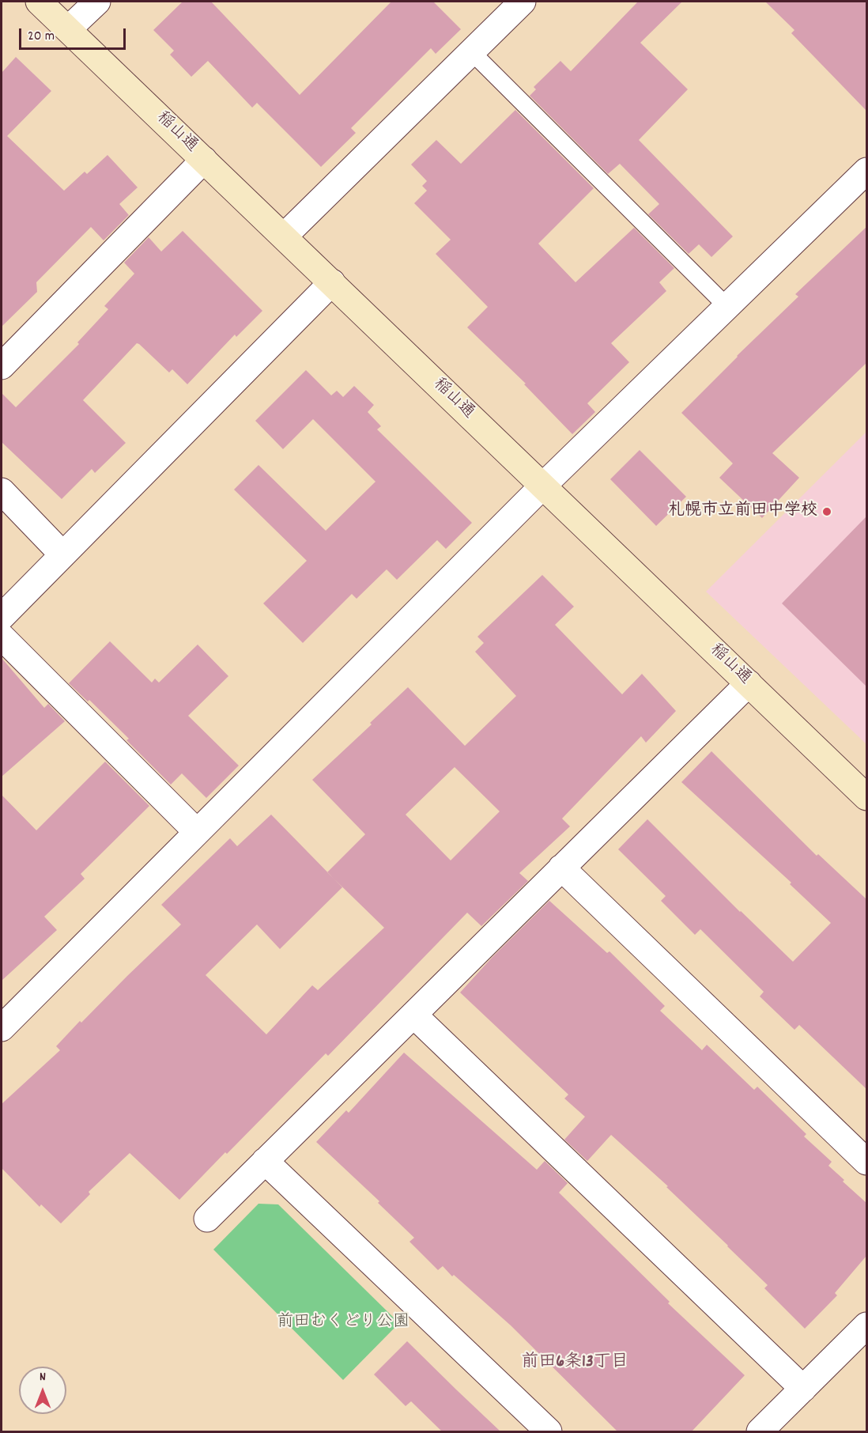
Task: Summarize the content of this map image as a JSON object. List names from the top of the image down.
{
  "streets": {
    "street": ["稲山通"]
  },
  "districts": ["前田6条13丁目"],
  "parks": ["前田むくどり公園"],
  "places": ["札幌市立前田中学校"],
  "scale_bar": "20 m",
  "north": "top"
}
